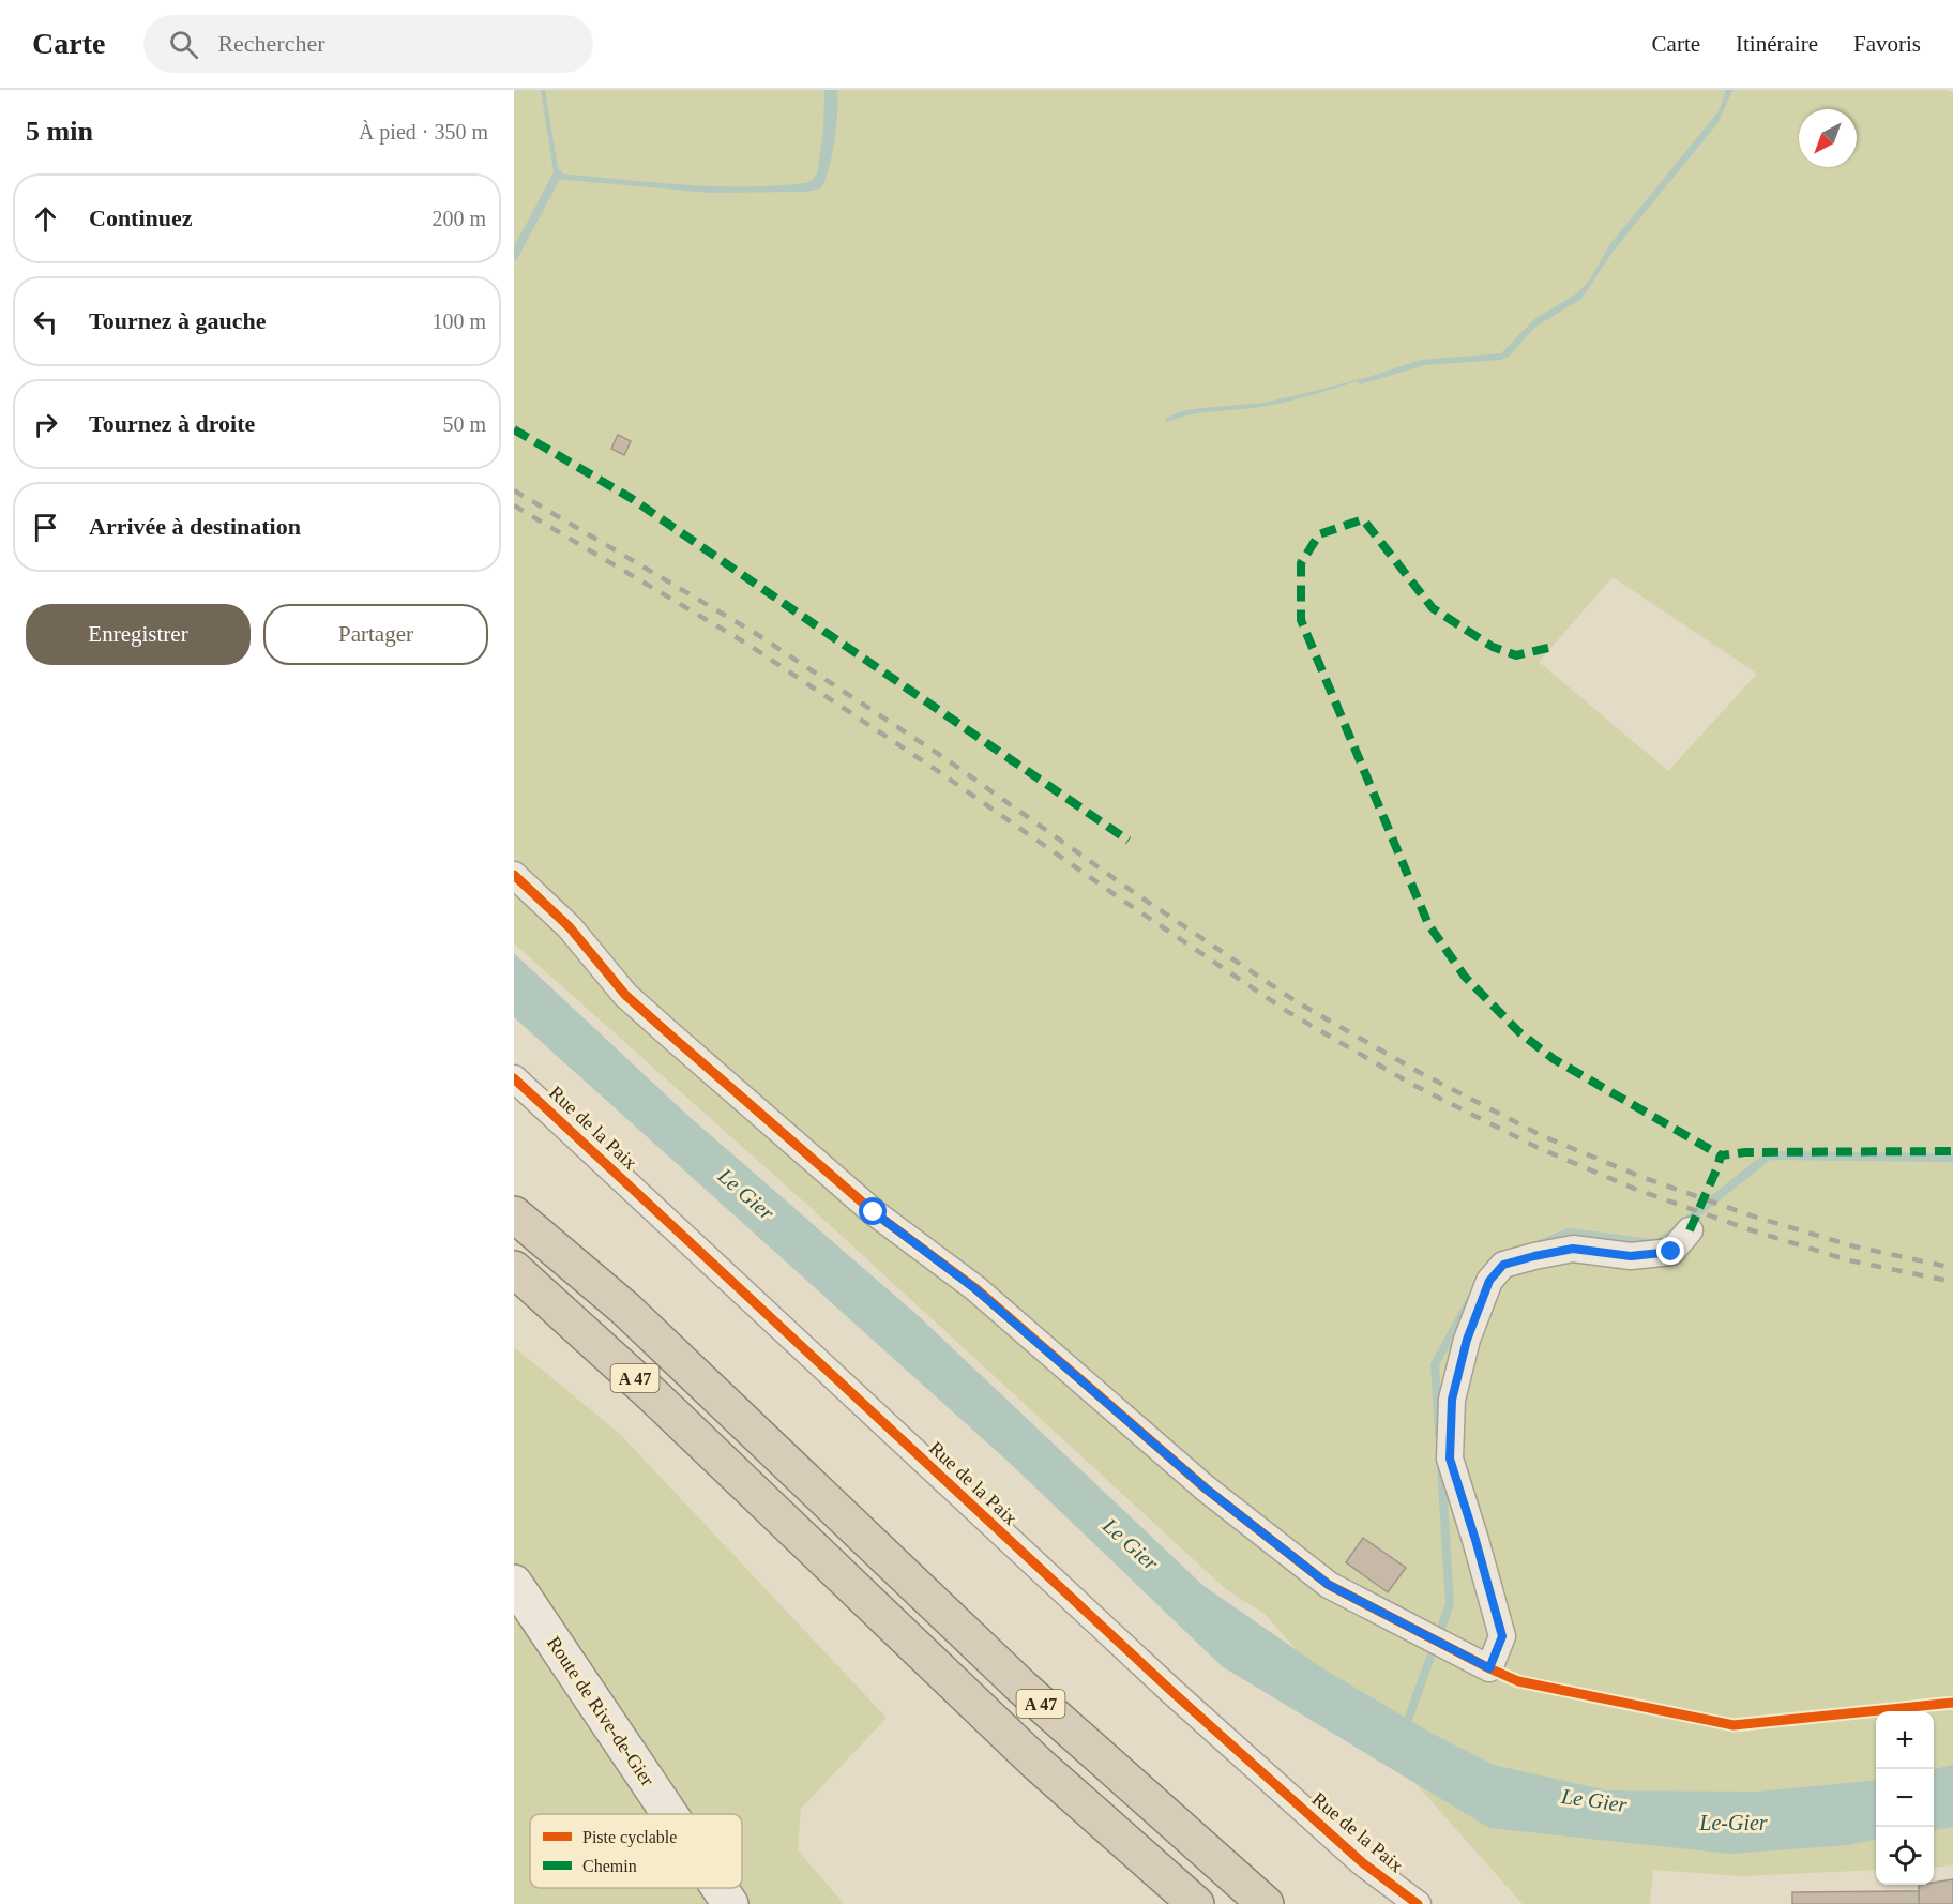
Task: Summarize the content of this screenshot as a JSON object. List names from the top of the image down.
{
  "streets": {
    "highway": ["A 47"],
    "main road": ["Route de Rive-de-Gier"],
    "street": ["Rue de la Paix"]
  },
  "water": ["Le Gier", "Le-Gier"],
  "legend": ["Piste cyclable", "Chemin"],
  "north": "bottom left",
  "page": {
    "header": "Carte",
    "search": "Rechercher",
    "nav": ["Carte", "Itinéraire", "Favoris"],
    "heading": ["5 min", "À pied · 350 m"],
    "list": [
      ["Continuez", "200 m"],
      ["Tournez à gauche", "100 m"],
      ["Tournez à droite", "50 m"],
      "Arrivée à destination"
    ],
    "buttons": ["Enregistrer", "Partager"],
    "map_buttons": ["+", "−"]
  }
}
